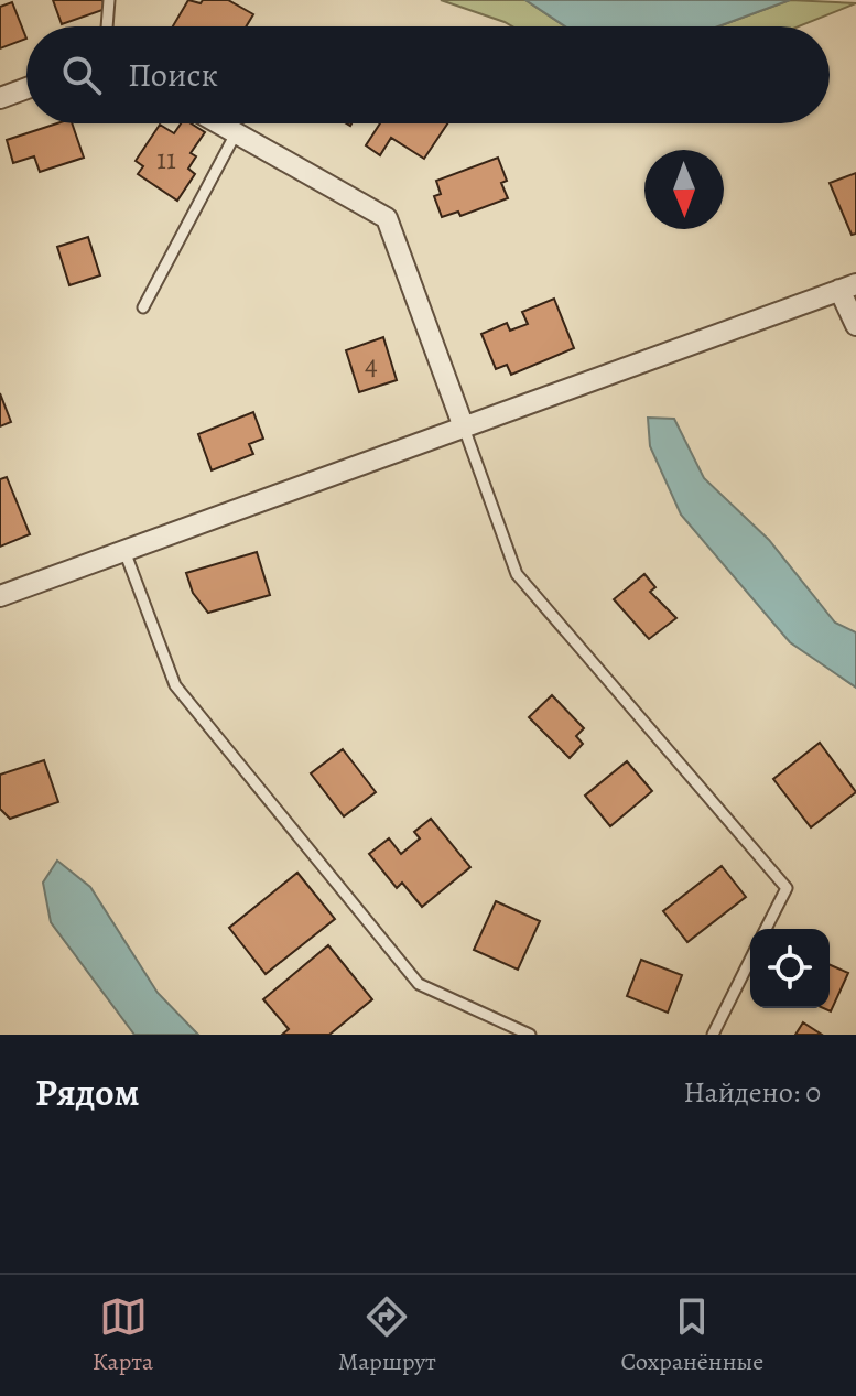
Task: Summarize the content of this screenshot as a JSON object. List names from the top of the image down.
{
  "house_numbers": ["11", "4"],
  "north": "bottom",
  "page": {
    "search": "Поиск",
    "heading": ["Рядом", "Найдено: 0"],
    "nav": ["Карта", "Маршрут", "Сохранённые"]
  }
}
